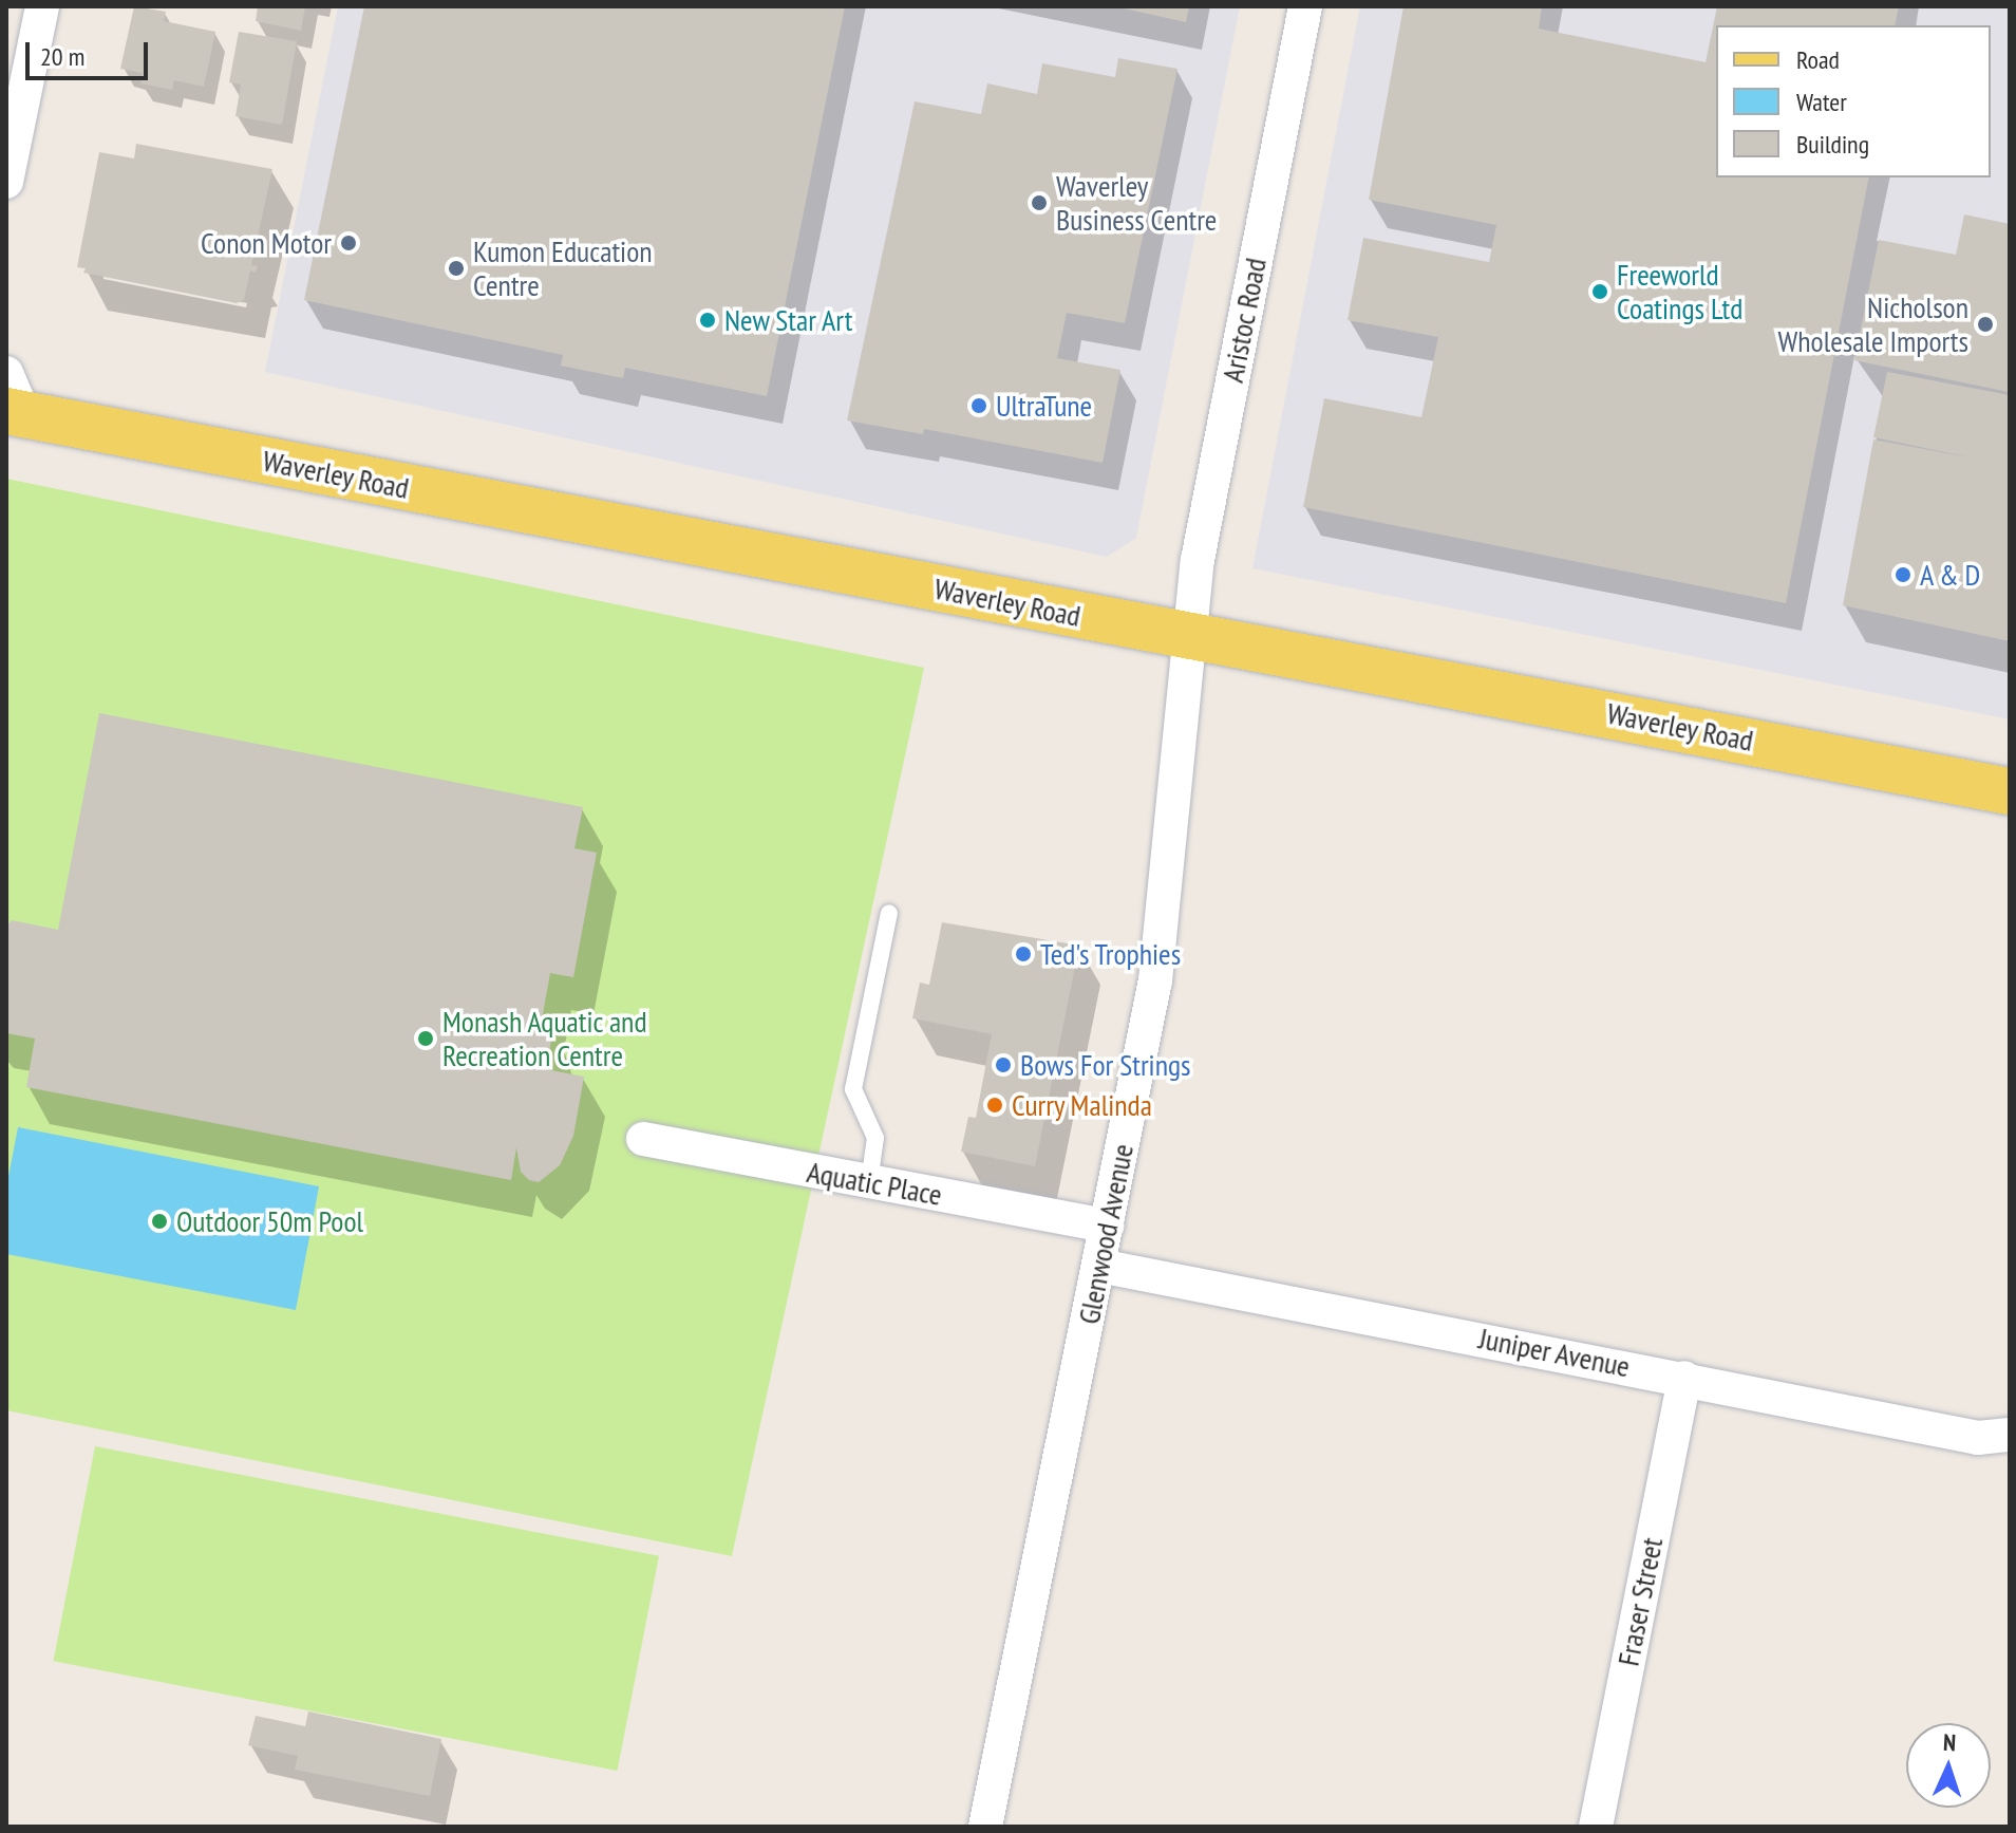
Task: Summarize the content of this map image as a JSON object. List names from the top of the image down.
{
  "streets": {
    "main road": ["Waverley Road"],
    "street": [
      "Aristoc Road",
      "Aquatic Place",
      "Glenwood Avenue",
      "Juniper Avenue",
      "Fraser Street"
    ]
  },
  "crossings": [
    ["Aristoc Road", "Waverley Road"],
    ["Aristoc Road", "Glenwood Avenue"],
    ["Waverley Road", "Glenwood Avenue"],
    ["Aquatic Place", "Glenwood Avenue"],
    ["Glenwood Avenue", "Juniper Avenue"],
    ["Juniper Avenue", "Fraser Street"]
  ],
  "places": [
    "Waverley Business Centre",
    "Conon Motor",
    "Kumon Education Centre",
    "Freeworld Coatings Ltd",
    "New Star Art",
    "Nicholson Wholesale Imports",
    "UltraTune",
    "A & D",
    "Ted's Trophies",
    "Monash Aquatic and Recreation Centre",
    "Bows For Strings",
    "Curry Malinda",
    "Outdoor 50m Pool"
  ],
  "legend": ["Road", "Water", "Building"],
  "scale_bar": "20 m",
  "north": "top"
}
